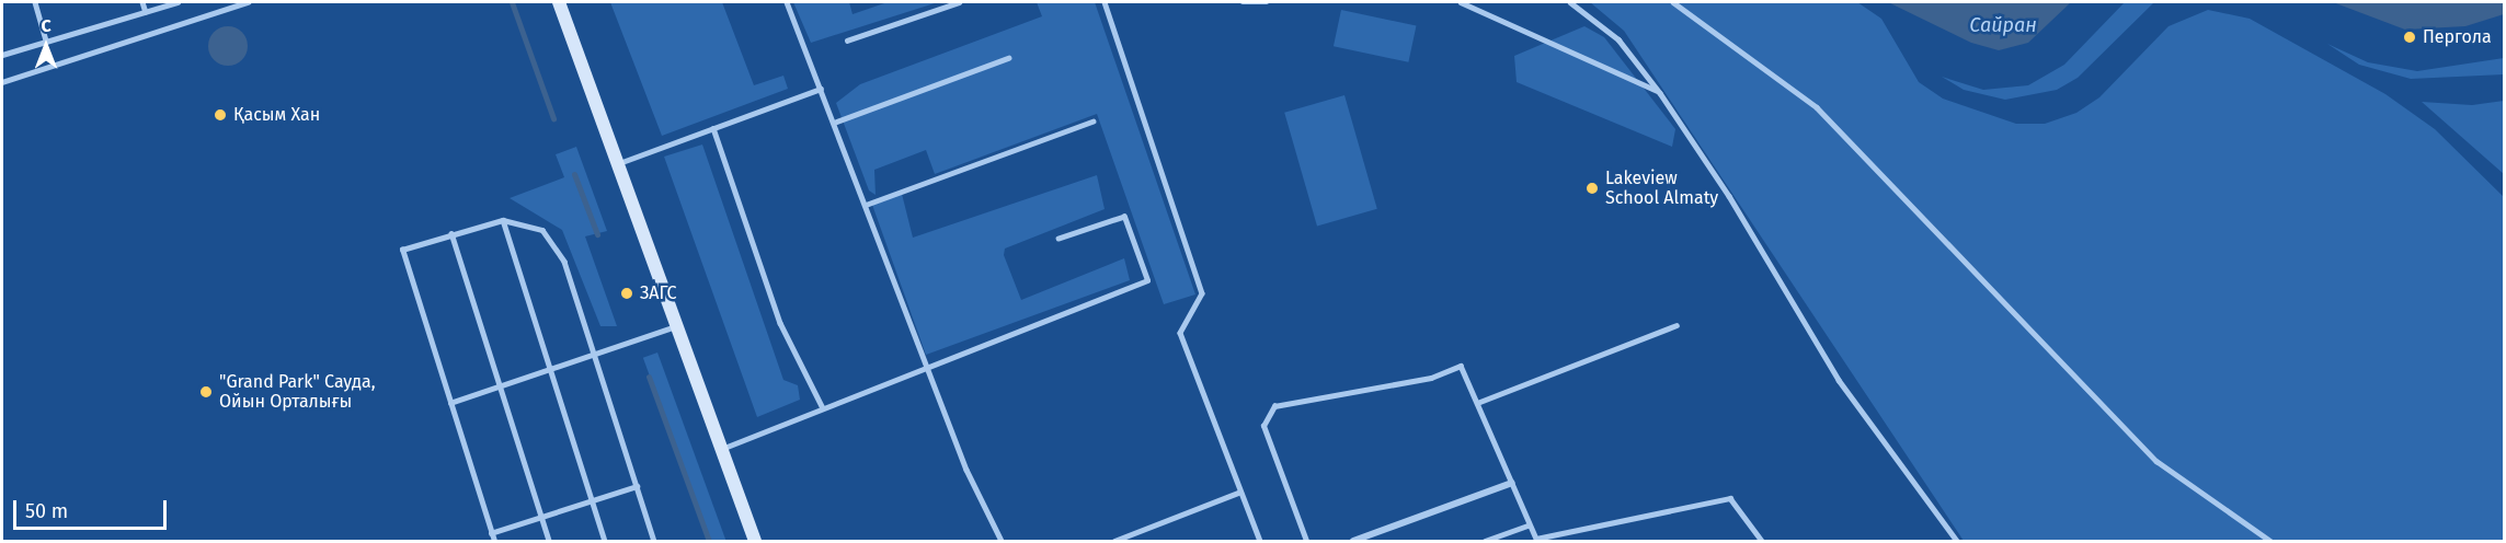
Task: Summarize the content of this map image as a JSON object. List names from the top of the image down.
{
  "water": ["Сайран"],
  "places": [
    "Пергола",
    "Қасым Хан",
    "Lakeview School Almaty",
    "ЗАГС",
    "\"Grand Park\" Сауда, Ойын Орталығы"
  ],
  "scale_bar": "50 m",
  "north": "top"
}
